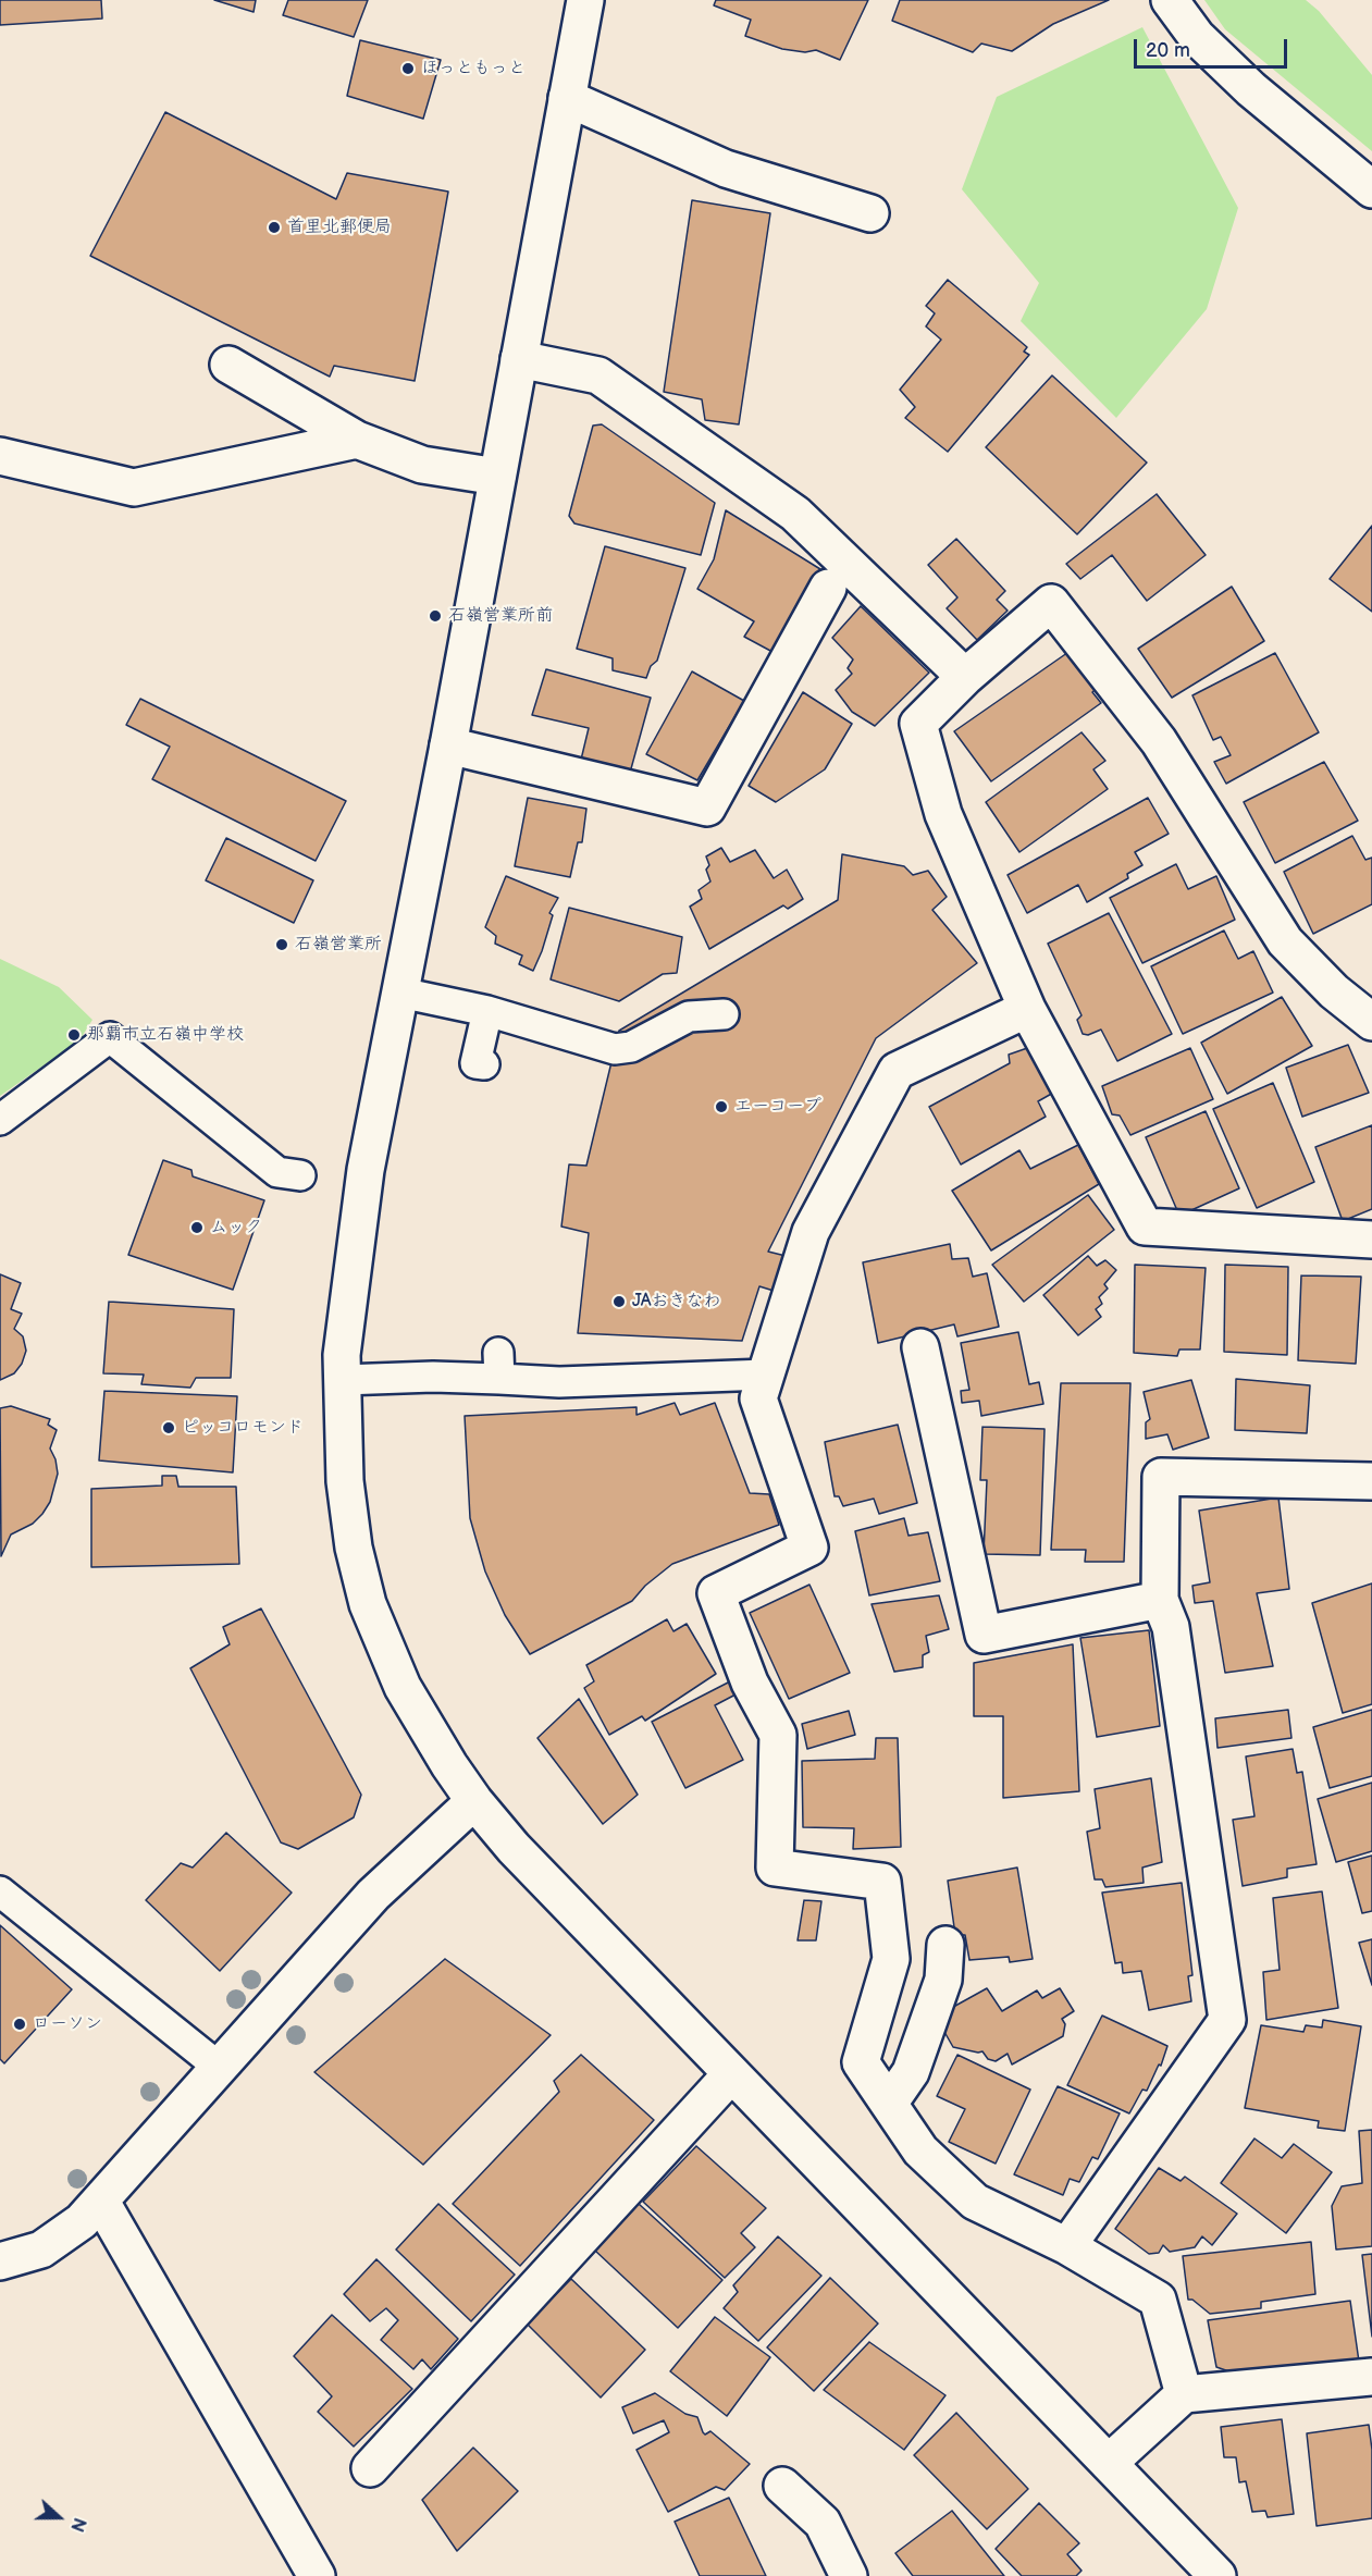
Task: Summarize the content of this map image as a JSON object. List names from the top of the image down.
{
  "places": [
    "ほっともっと",
    "首里北郵便局",
    "石嶺営業所前",
    "石嶺営業所",
    "那覇市立石嶺中学校",
    "エーコープ",
    "ムック",
    "JAおきなわ",
    "ピッコロモンド",
    "ローソン"
  ],
  "scale_bar": "20 m",
  "north": "right"
}
